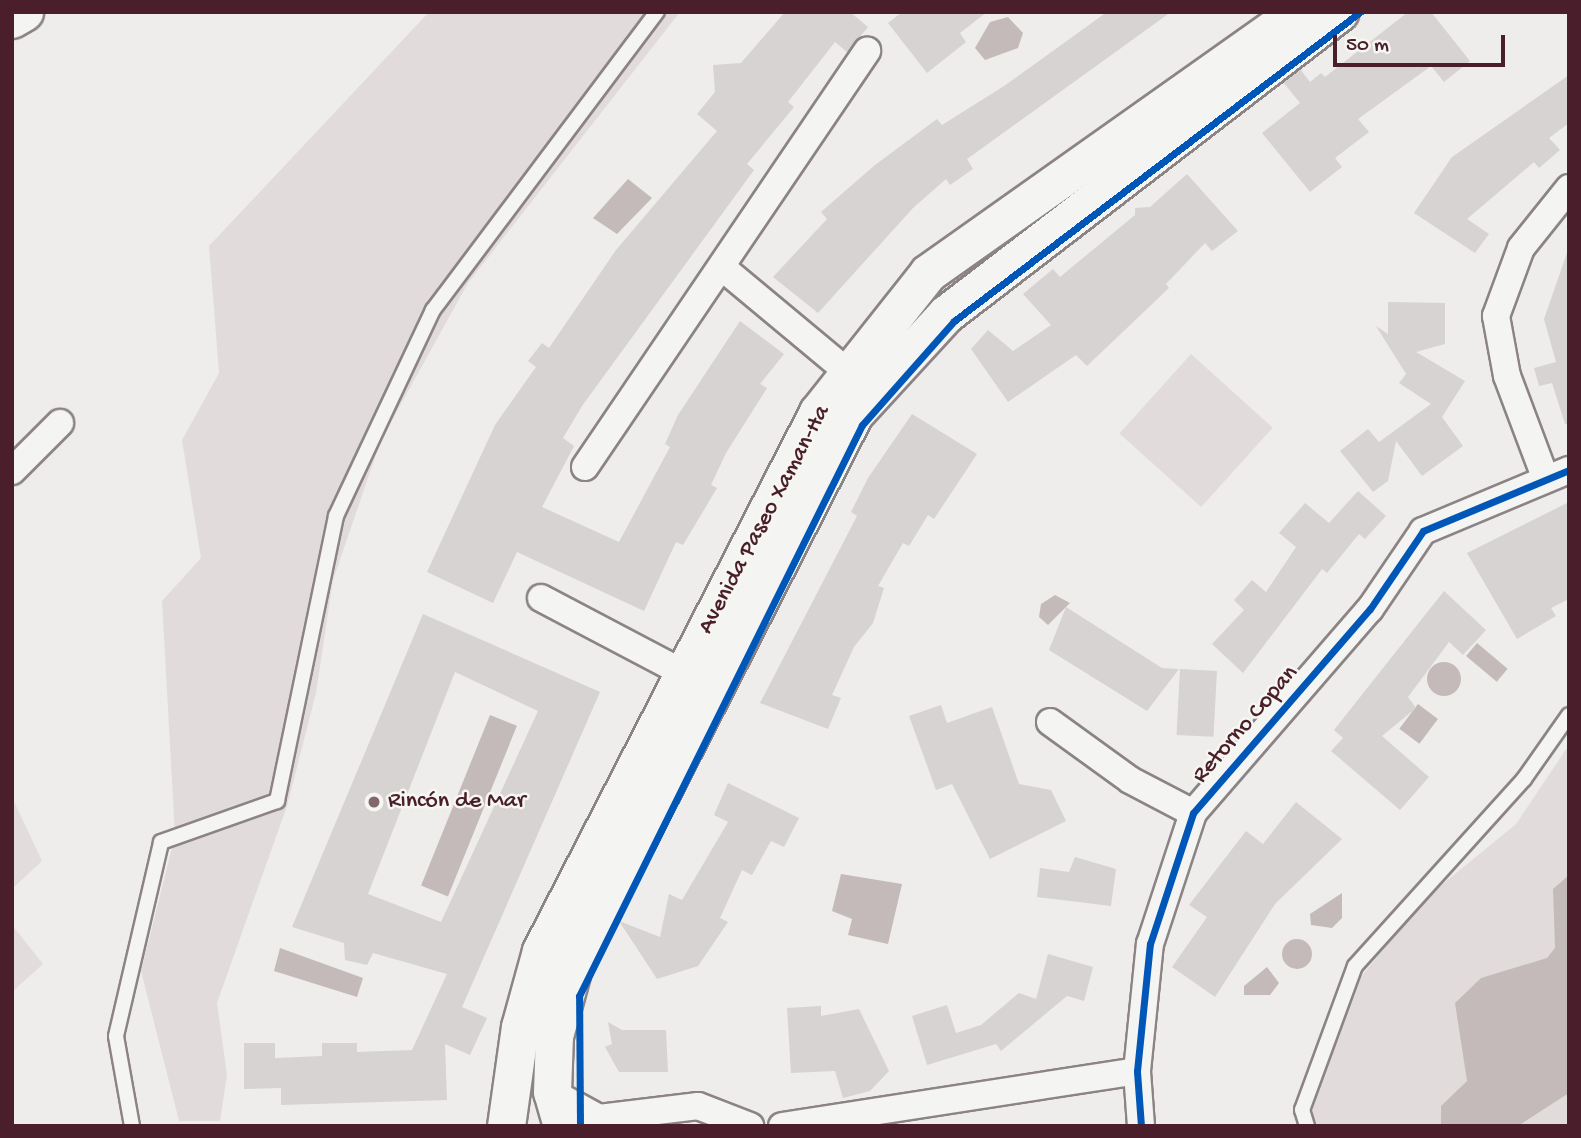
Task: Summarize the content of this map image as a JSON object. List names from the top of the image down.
{
  "streets": {
    "main road": ["Avenida Paseo Xaman-Ha"],
    "street": ["Retorno Copan"]
  },
  "places": ["Rincón de Mar"],
  "scale_bar": "50 m"
}
